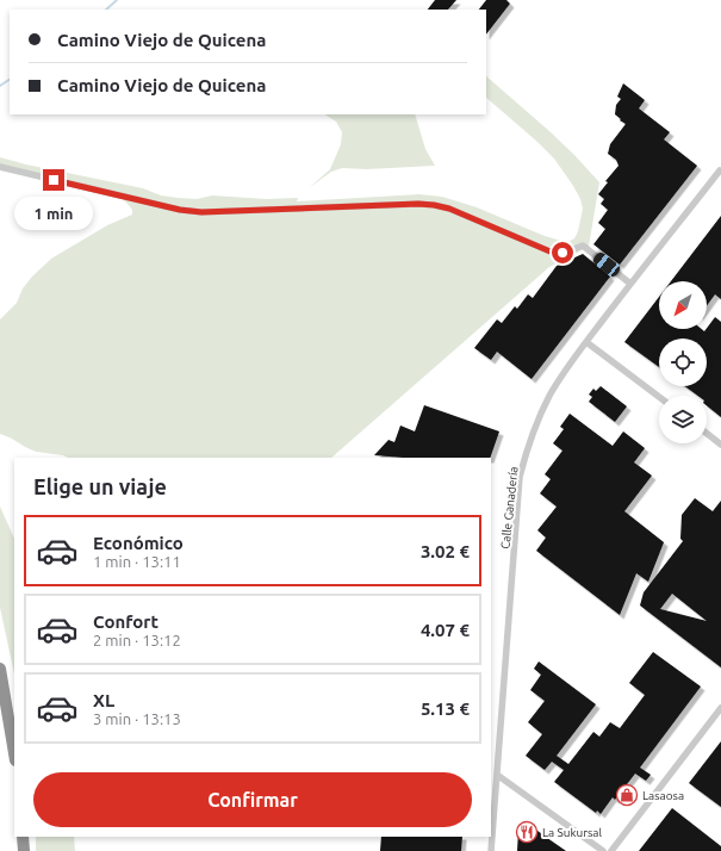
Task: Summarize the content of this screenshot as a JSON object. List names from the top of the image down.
{
  "streets": {
    "street": ["Calle Ganadería"]
  },
  "places": {
    "shop": ["Lasaosa"],
    "restaurant": ["La Sukursal"]
  },
  "north": "bottom left",
  "page": {
    "banner": ["Camino Viejo de Quicena", "Camino Viejo de Quicena"],
    "bubble": "1 min",
    "heading": "Elige un viaje",
    "list": [
      {
        "name": "Económico",
        "note": "1 min · 13:11",
        "value": "3.02 €"
      },
      {
        "name": "Confort",
        "note": "2 min · 13:12",
        "value": "4.07 €"
      },
      {
        "name": "XL",
        "note": "3 min · 13:13",
        "value": "5.13 €"
      }
    ],
    "buttons": "Confirmar"
  }
}
